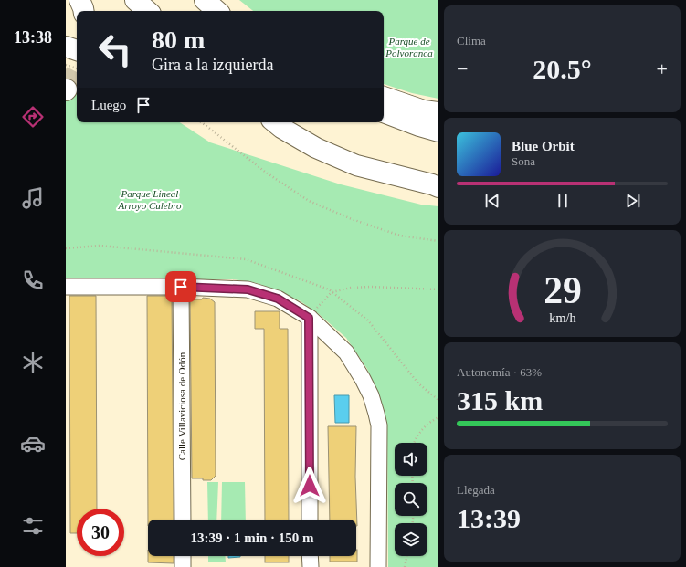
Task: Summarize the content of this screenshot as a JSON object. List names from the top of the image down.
{
  "streets": {
    "street": ["Calle Villaviciosa de Odón"]
  },
  "parks": ["Parque de Polvoranca", "Parque Lineal Arroyo Culebro"],
  "page": {
    "tabs": "13:38",
    "tile": [
      "Clima",
      ["Autonomía · 63%", "315 km"],
      ["Llegada", "13:39"]
    ],
    "turn": ["80 m", "Gira a la izquierda"],
    "heat": ["−", "20.5°", "+"],
    "then": "Luego",
    "song": ["Blue Orbit", "Sona"],
    "limit": "30",
    "trip": "13:39 · 1 min · 150 m",
    "gauge": ["29", "km/h"]
  }
}
